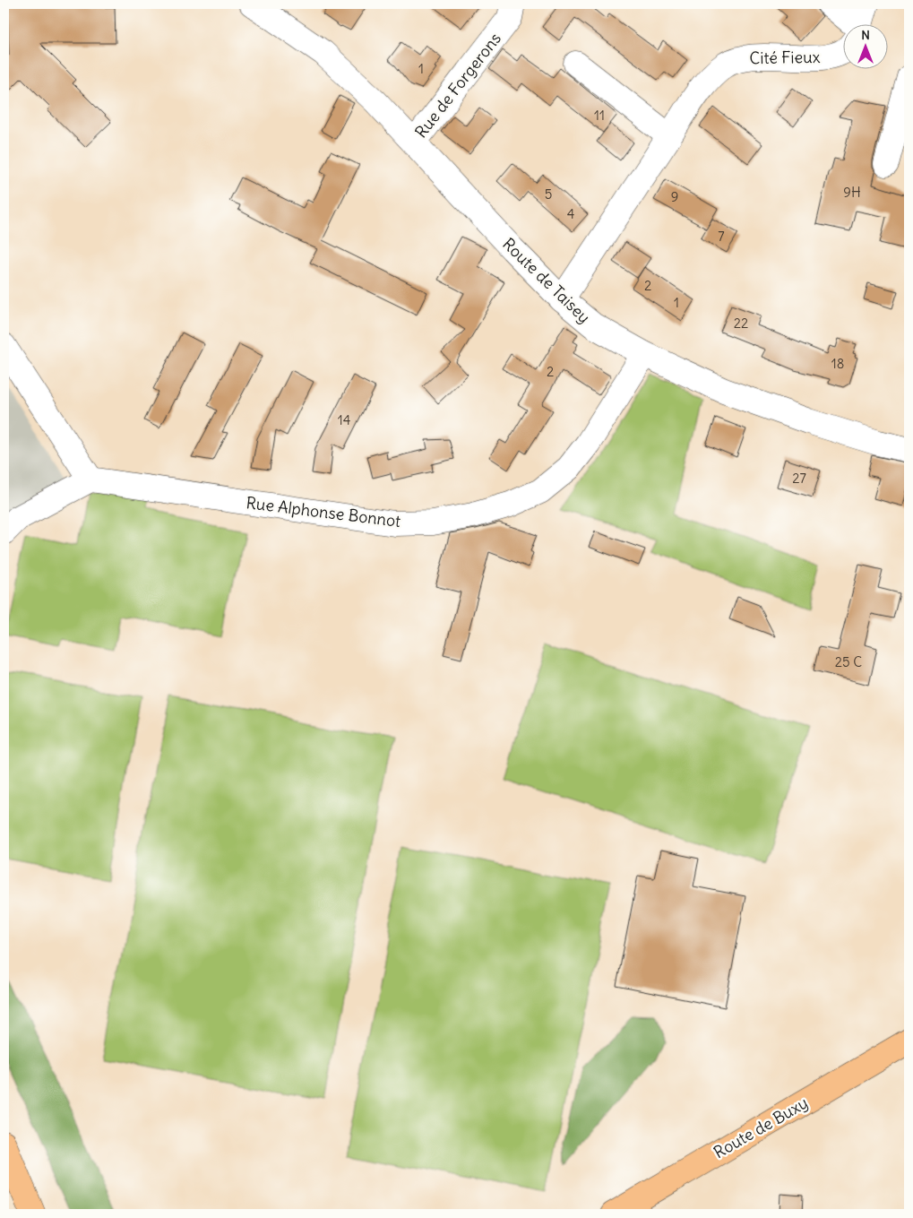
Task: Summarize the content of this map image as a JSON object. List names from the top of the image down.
{
  "streets": {
    "main road": ["Route de Buxy"],
    "street": [
      "Cité Fieux",
      "Rue de Forgerons",
      "Route de Taisey",
      "Rue Alphonse Bonnot"
    ]
  },
  "crossings": [
    ["Cité Fieux", "Route de Taisey"],
    ["Rue de Forgerons", "Route de Taisey"],
    ["Route de Taisey", "Rue Alphonse Bonnot"]
  ],
  "house_numbers": [
    "1",
    "11",
    "9H",
    "5",
    "9",
    "4",
    "7",
    "2",
    "1",
    "22",
    "18",
    "2",
    "14",
    "27",
    "25 C"
  ],
  "north": "top"
}
